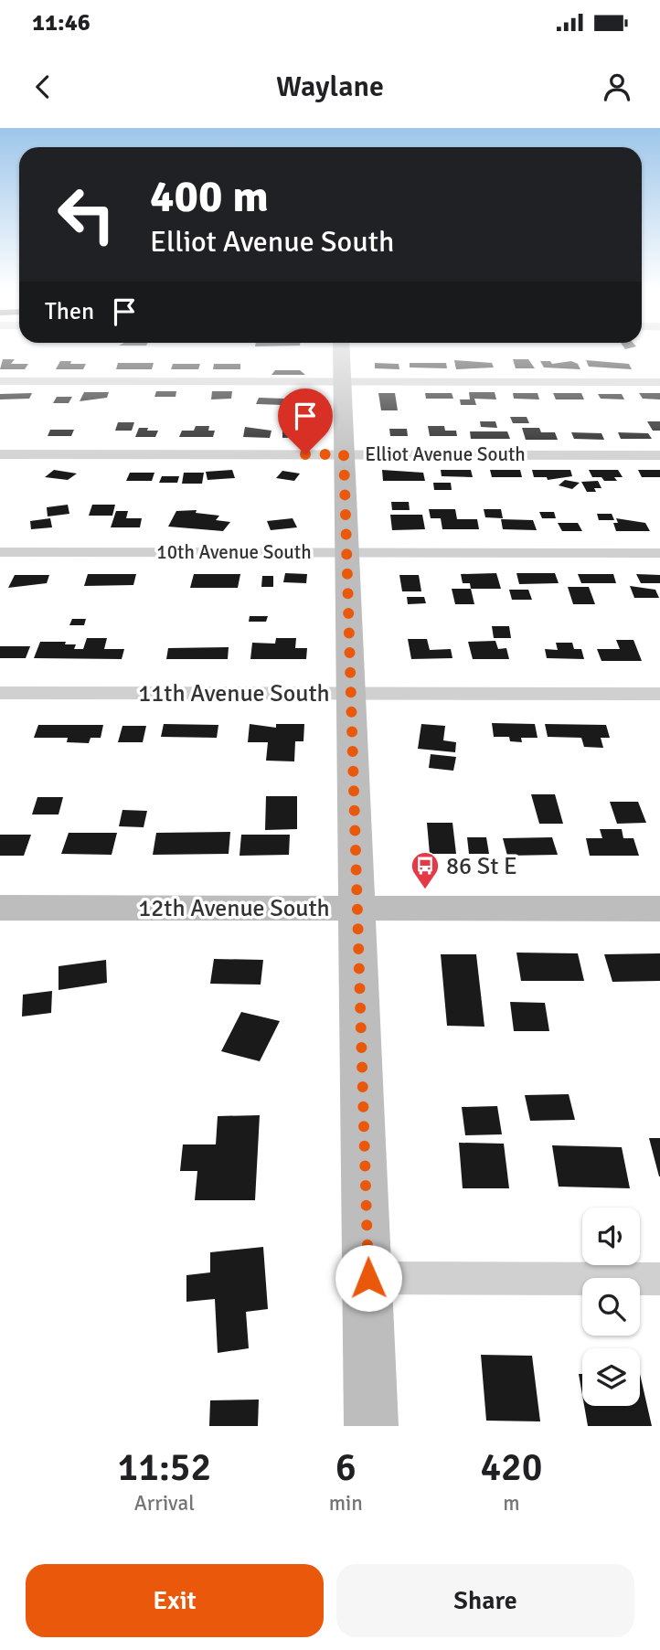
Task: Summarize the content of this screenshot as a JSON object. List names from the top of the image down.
{
  "streets": {
    "street": [
      "Elliot Avenue South",
      "10th Avenue South",
      "11th Avenue South",
      "12th Avenue South"
    ]
  },
  "places": {
    "bus stop": ["86 St E"]
  },
  "page": {
    "status": "11:46",
    "header": "Waylane",
    "turn": ["400 m", "Elliot Avenue South"],
    "then": "Then",
    "eta": [
      "11:52",
      "Arrival",
      "6",
      "min",
      "420",
      "m"
    ],
    "buttons": ["Exit", "Share"]
  }
}
